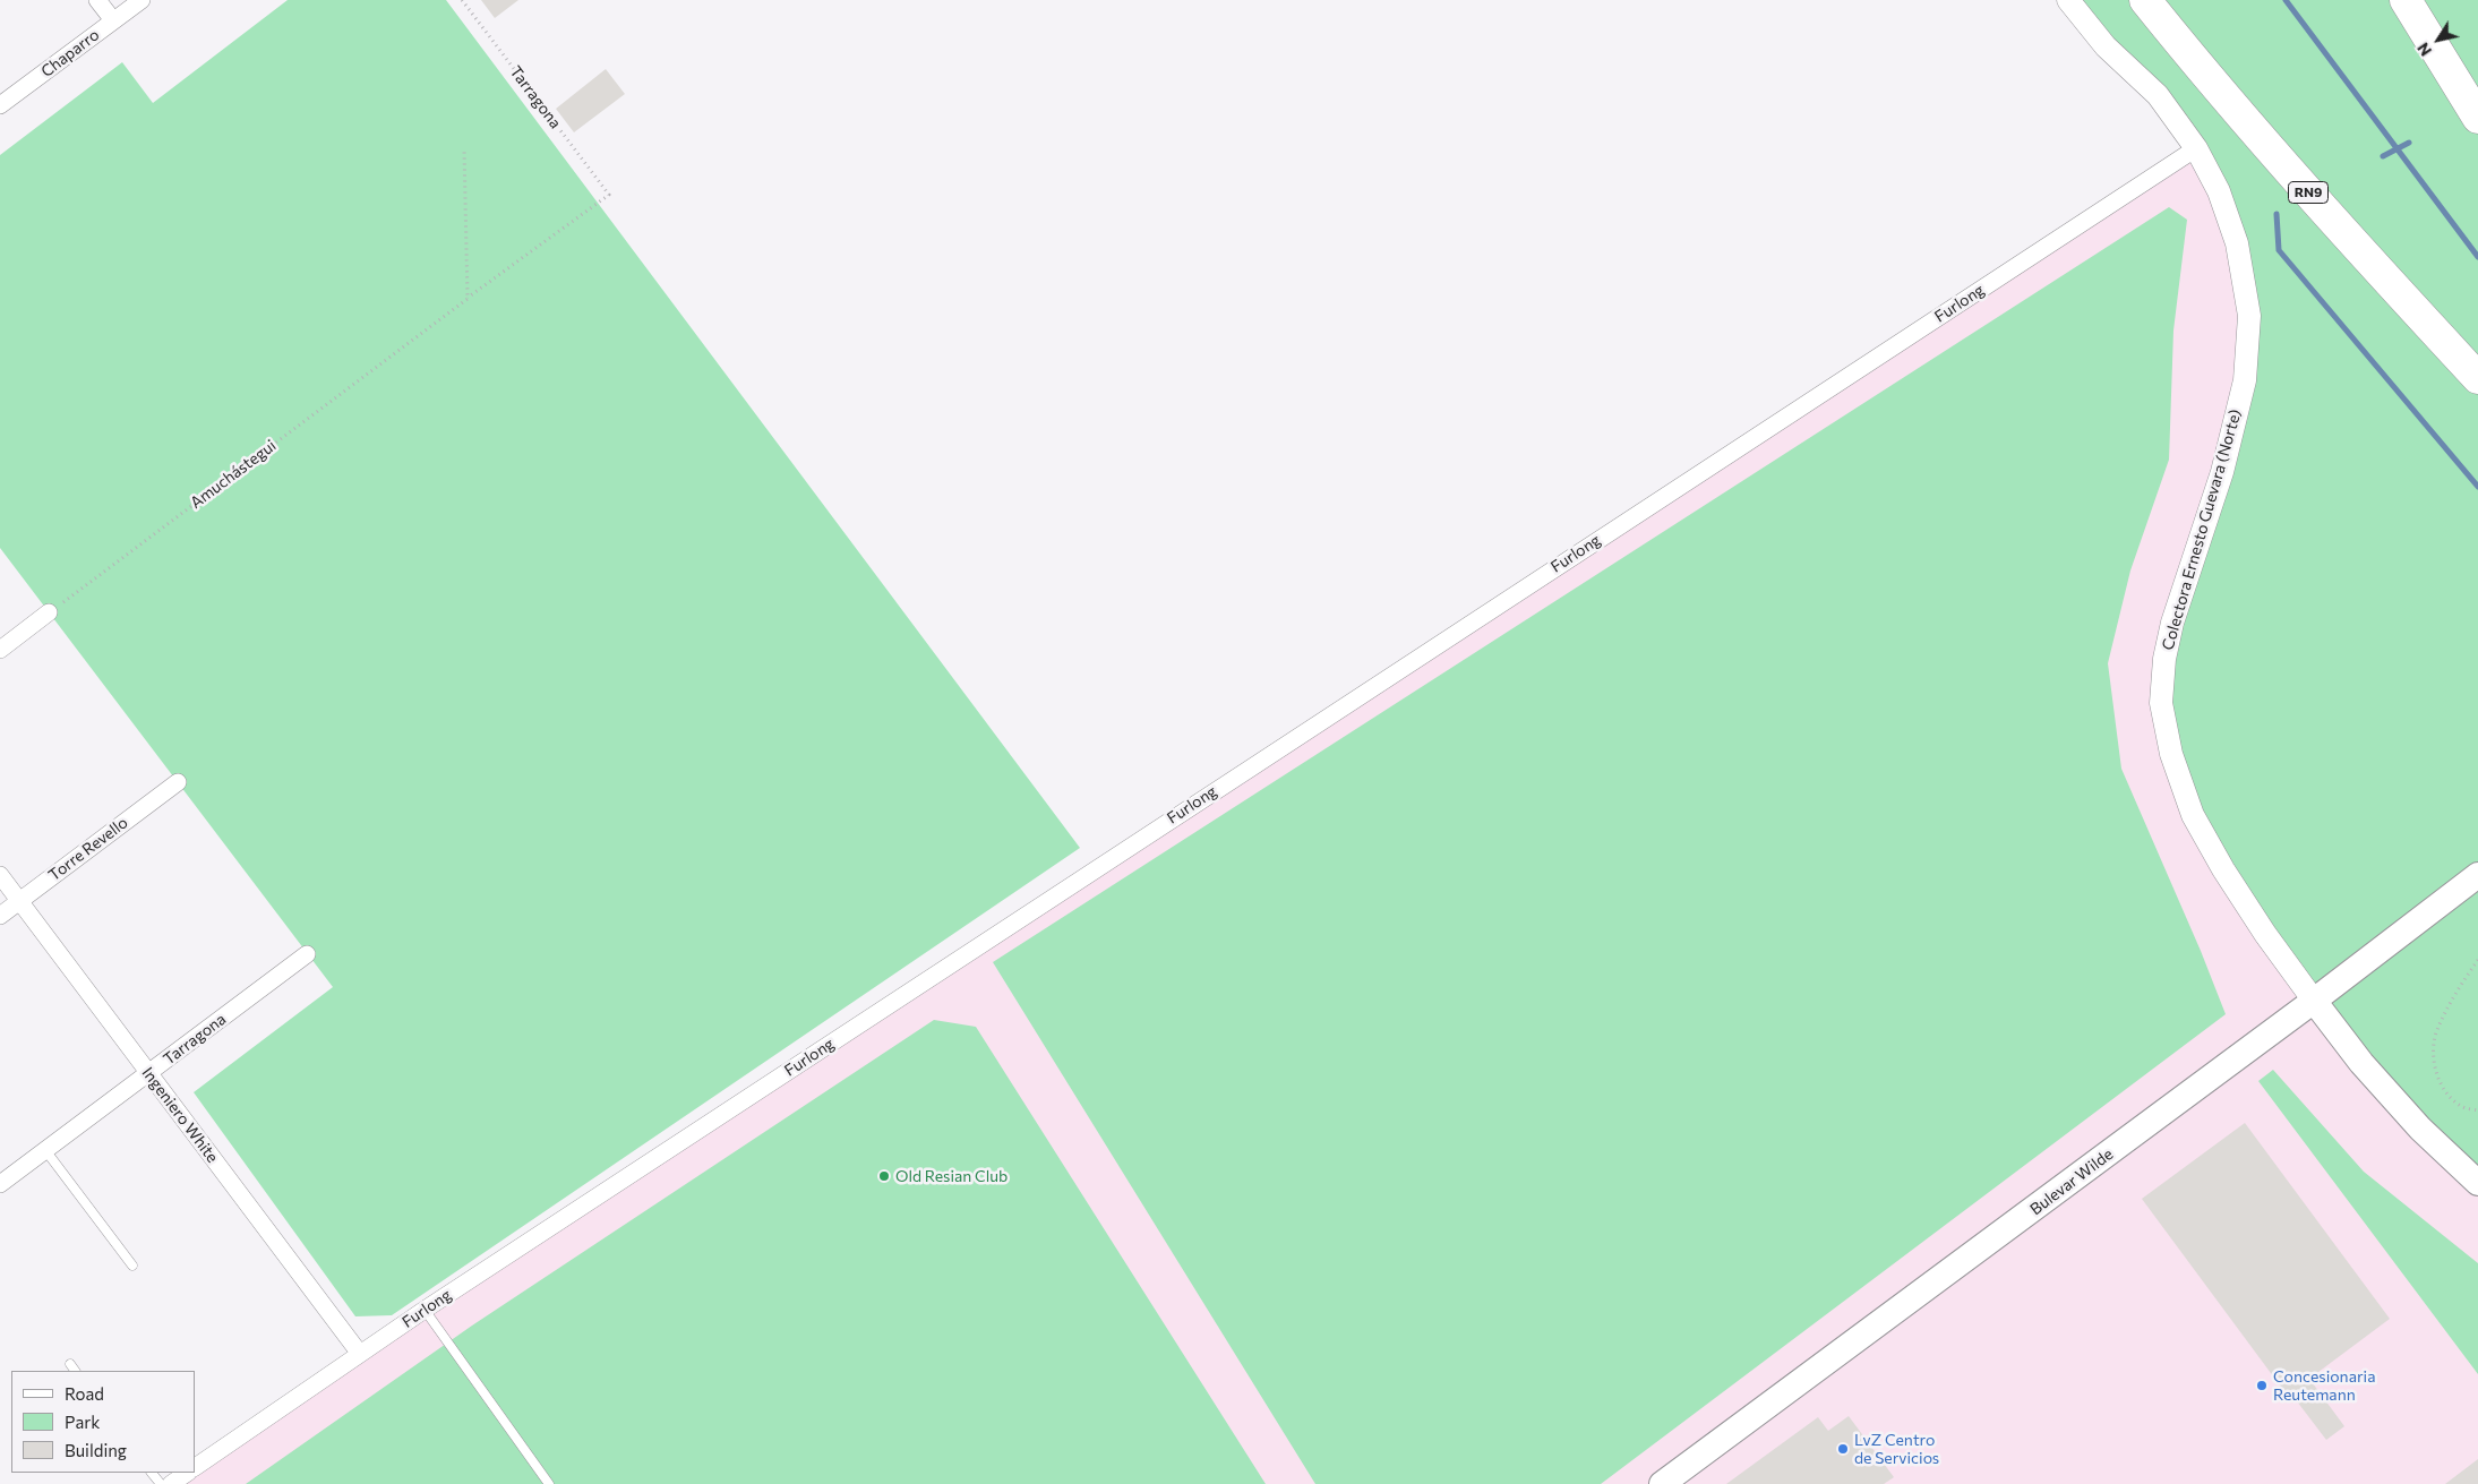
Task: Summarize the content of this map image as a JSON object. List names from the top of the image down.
{
  "streets": {
    "highway": ["RN9"],
    "main road": ["Colectora Ernesto Guevara (Norte)", "Bulevar Wilde"],
    "street": [
      "Chaparro",
      "Tarragona",
      "Furlong",
      "Torre Revello",
      "Ingeniero White"
    ],
    "path": ["Amuchástegui"]
  },
  "crossings": [
    ["Tarragona", "Amuchástegui"],
    ["Tarragona", "Ingeniero White"],
    ["Furlong", "Colectora Ernesto Guevara (Norte)"],
    ["Furlong", "Ingeniero White"],
    ["Colectora Ernesto Guevara (Norte)", "Bulevar Wilde"],
    ["Torre Revello", "Ingeniero White"]
  ],
  "places": ["Old Resian Club", "Concesionaria Reutemann", "LvZ Centro de Servicios"],
  "legend": ["Road", "Park", "Building"],
  "north": "bottom left"
}
